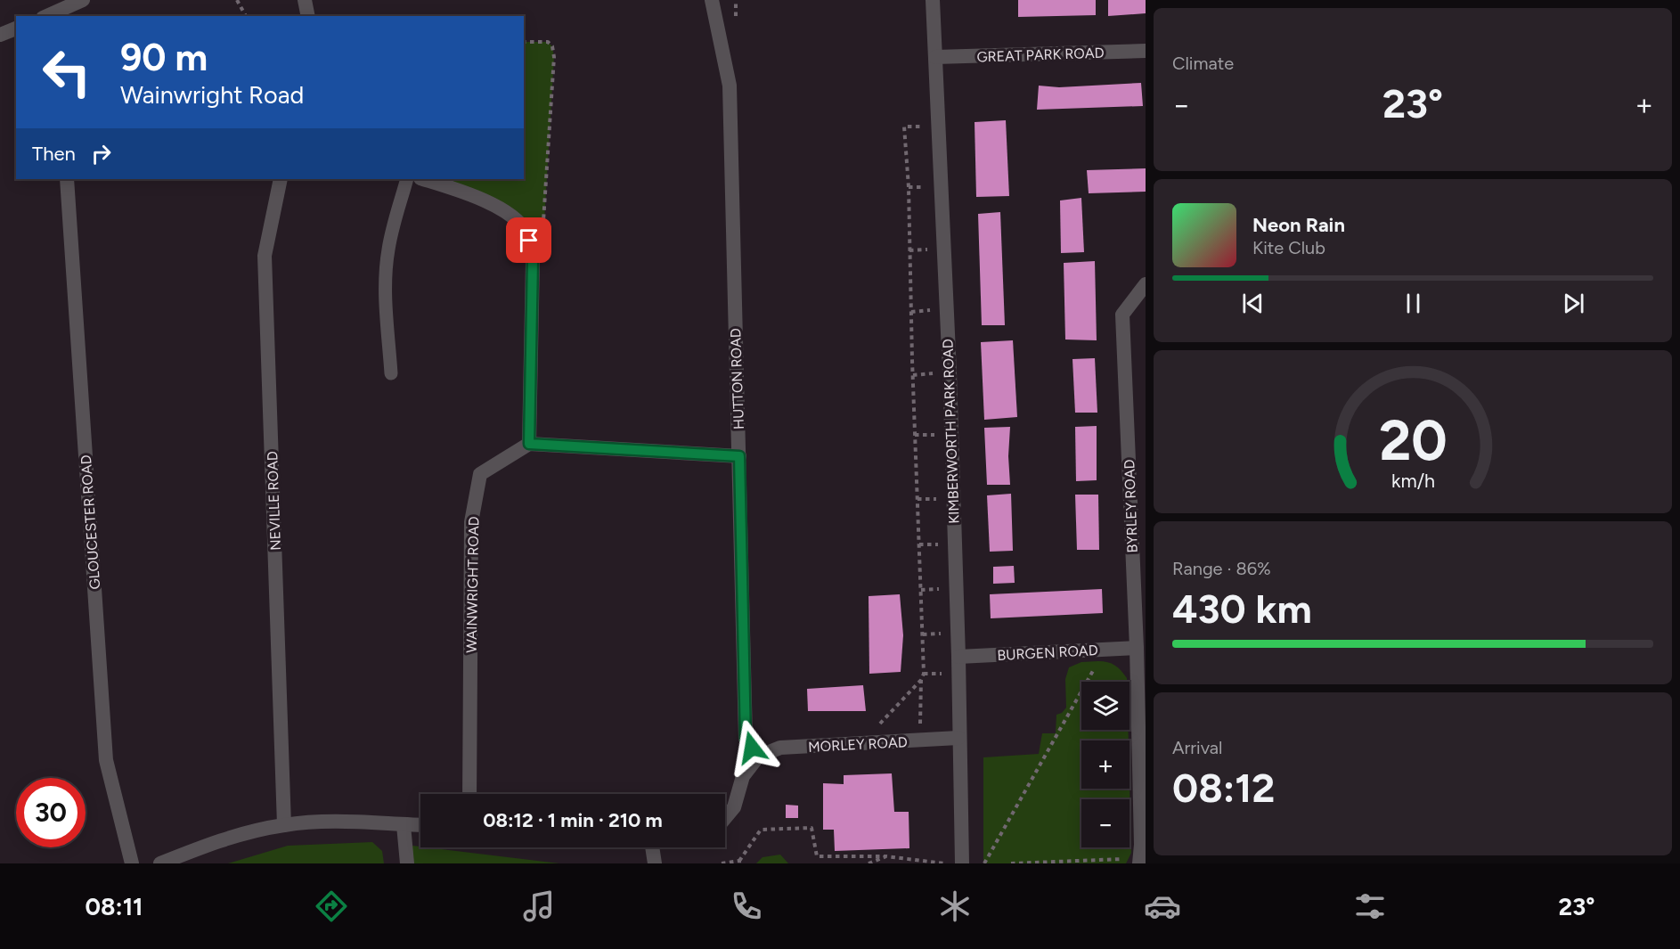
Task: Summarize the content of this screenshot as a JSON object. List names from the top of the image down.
{
  "streets": {
    "street": [
      "GREAT PARK ROAD",
      "HUTTON ROAD",
      "KIMBERWORTH PARK ROAD",
      "NEVILLE ROAD",
      "BYRLEY ROAD",
      "GLOUCESTER ROAD",
      "WAINWRIGHT ROAD",
      "BURGEN ROAD",
      "MORLEY ROAD"
    ]
  },
  "crossings": [
    ["GREAT PARK ROAD", "KIMBERWORTH PARK ROAD"],
    ["HUTTON ROAD", "MORLEY ROAD"],
    ["KIMBERWORTH PARK ROAD", "BURGEN ROAD"],
    ["KIMBERWORTH PARK ROAD", "MORLEY ROAD"],
    ["BYRLEY ROAD", "BURGEN ROAD"]
  ],
  "page": {
    "tile": [
      "Climate",
      ["Range · 86%", "430 km"],
      ["Arrival", "08:12"]
    ],
    "turn": ["90 m", "Wainwright Road"],
    "heat": ["−", "23°", "+"],
    "then": "Then",
    "song": ["Neon Rain", "Kite Club"],
    "map_buttons": ["+", "−"],
    "limit": "30",
    "trip": "08:12 · 1 min · 210 m",
    "tabs": ["08:11", "23°"],
    "gauge": ["20", "km/h"]
  }
}
